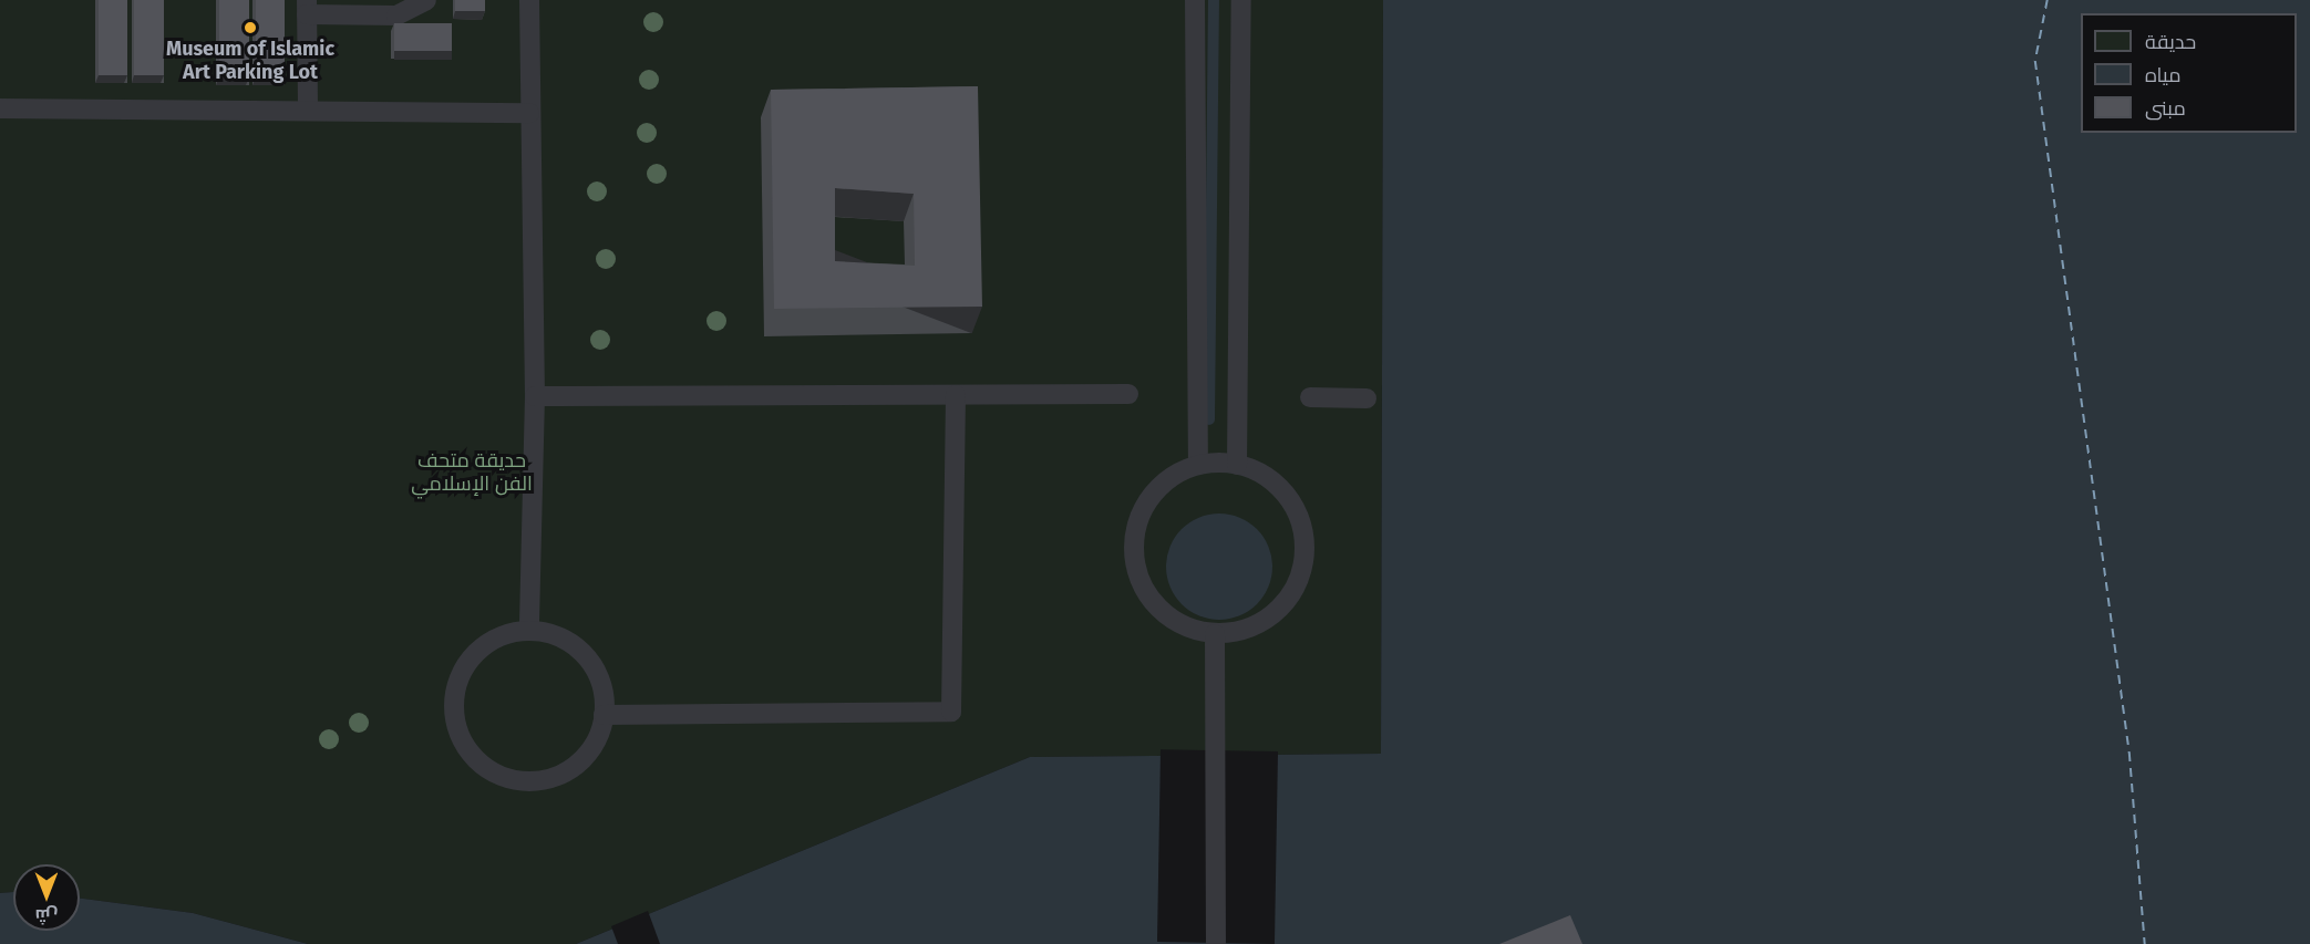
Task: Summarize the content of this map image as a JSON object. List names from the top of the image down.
{
  "parks": ["حديقة متحف الفن الإسلامي"],
  "places": ["Museum of Islamic Art Parking Lot"],
  "legend": ["حديقة", "مياه", "مبنى"],
  "north": "bottom"
}
